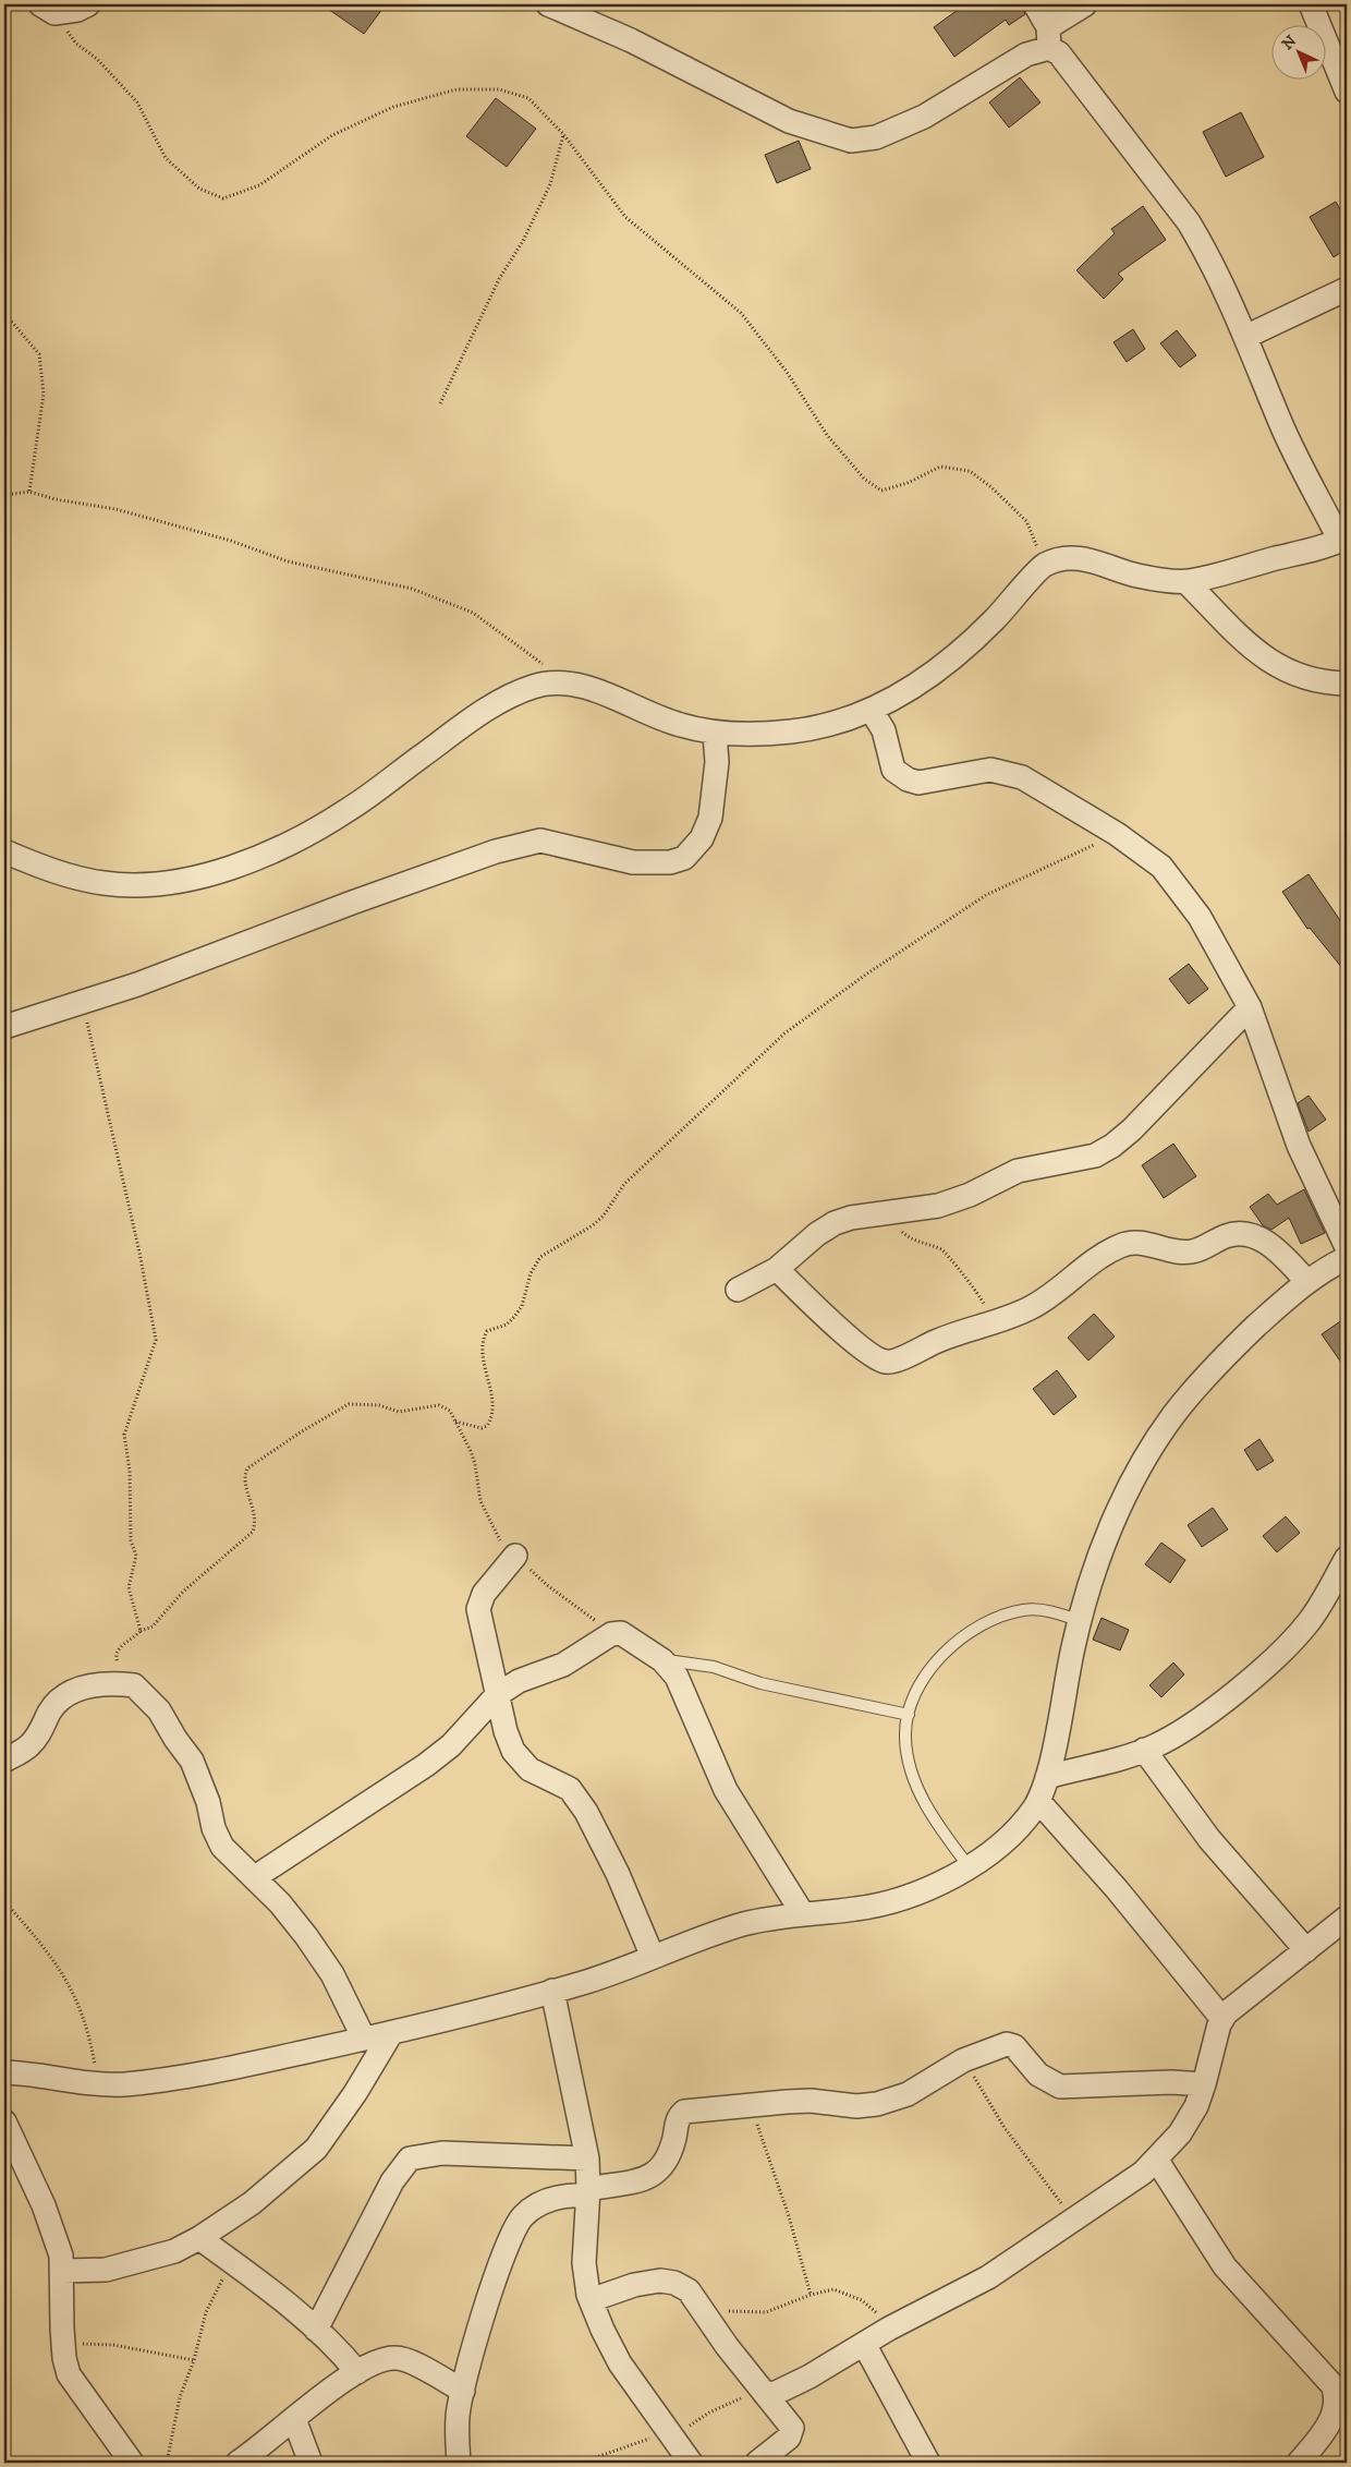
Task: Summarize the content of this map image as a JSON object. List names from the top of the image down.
{
  "north": "top left"
}
